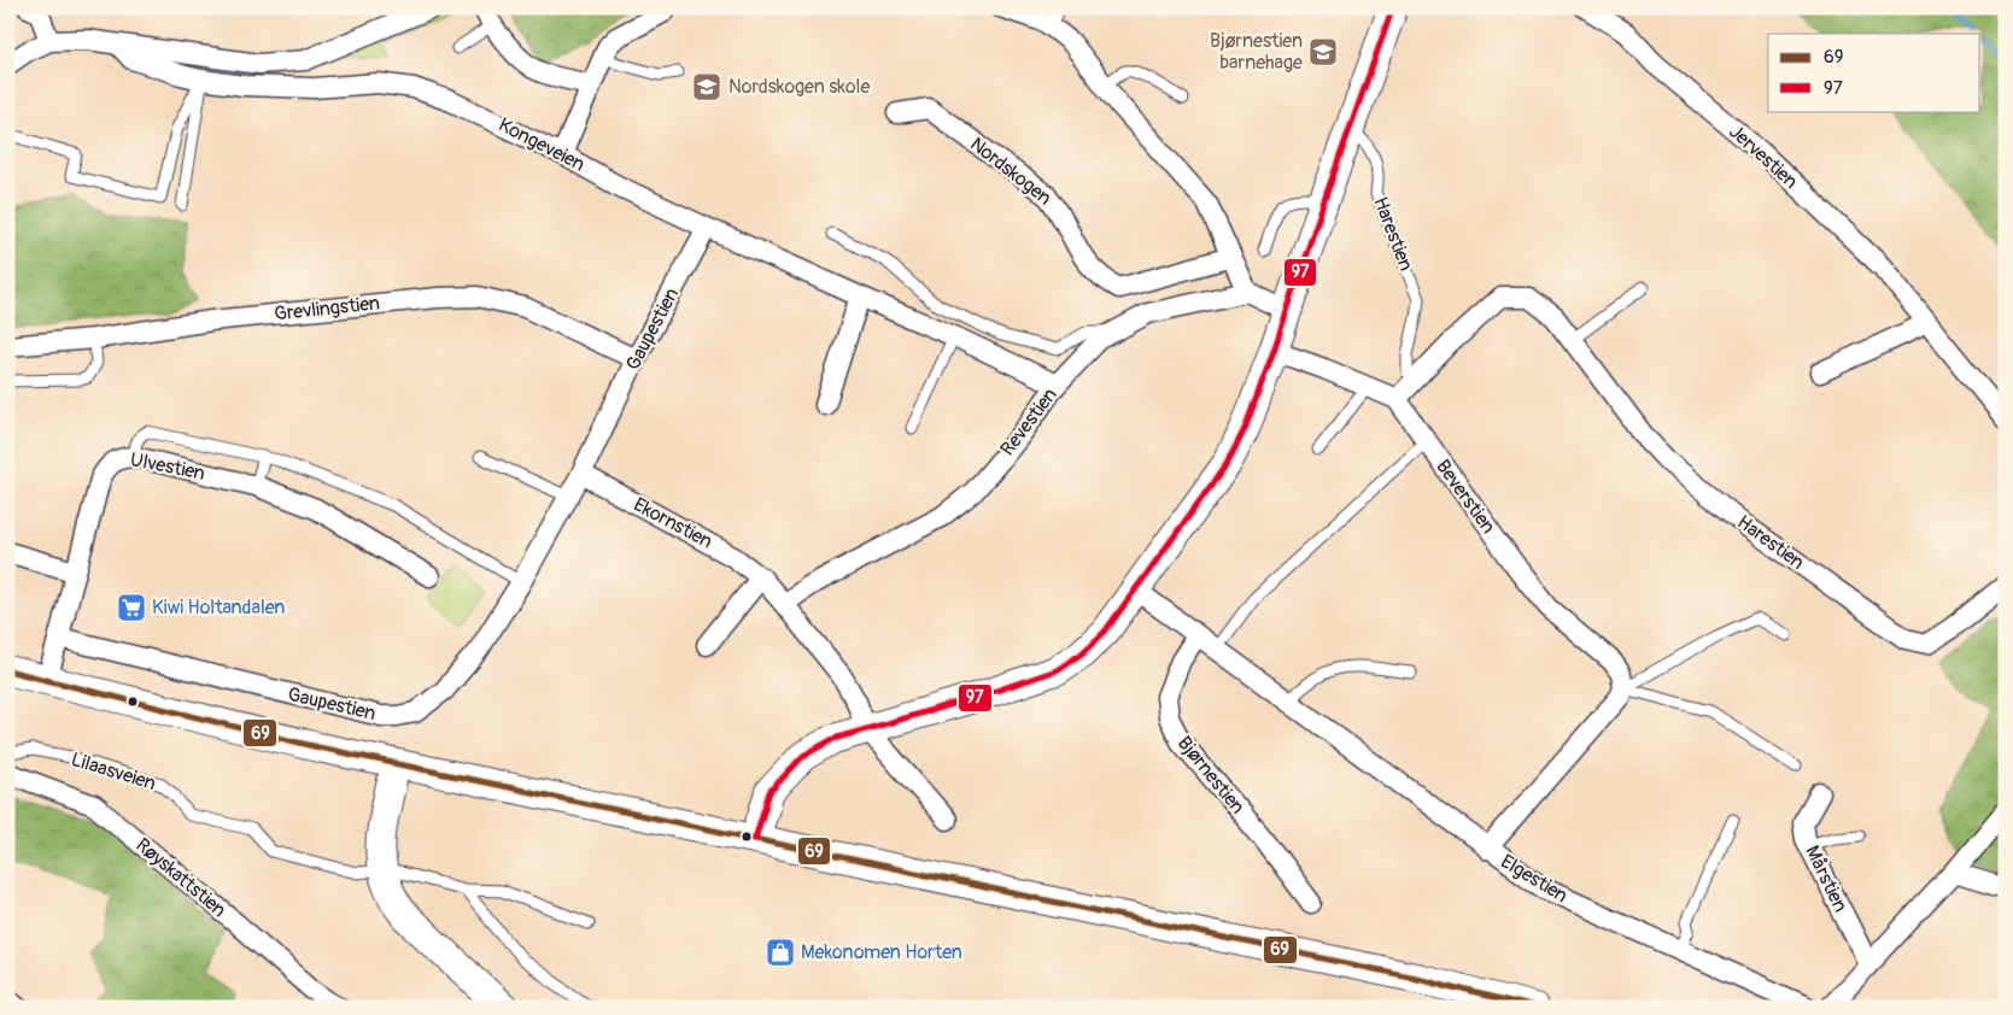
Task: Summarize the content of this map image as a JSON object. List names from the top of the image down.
{
  "streets": {
    "street": [
      "Kongeveien",
      "Jervestien",
      "Nordskogen",
      "Harestien",
      "Grevlingstien",
      "Gaupestien",
      "Revestien",
      "Ulvestien",
      "Beverstien",
      "Ekornstien",
      "Bjørnestien",
      "Røyskattstien",
      "Elgestien",
      "Mårstien"
    ],
    "lane": ["Lilaasveien"]
  },
  "crossings": [
    ["Kongeveien", "Gaupestien"],
    ["Kongeveien", "Revestien"],
    ["Harestien", "Beverstien"],
    ["Grevlingstien", "Gaupestien"],
    ["Gaupestien", "Ulvestien"],
    ["Gaupestien", "Ekornstien"],
    ["Revestien", "Ekornstien"],
    ["Bjørnestien", "Elgestien"]
  ],
  "places": {
    "school or university": ["Bjørnestien barnehage", "Nordskogen skole"],
    "supermarket": ["Kiwi Holtandalen"],
    "shop": ["Mekonomen Horten"]
  },
  "lines": ["transit line 97", "transit line 69"],
  "legend": ["69", "97"]
}
